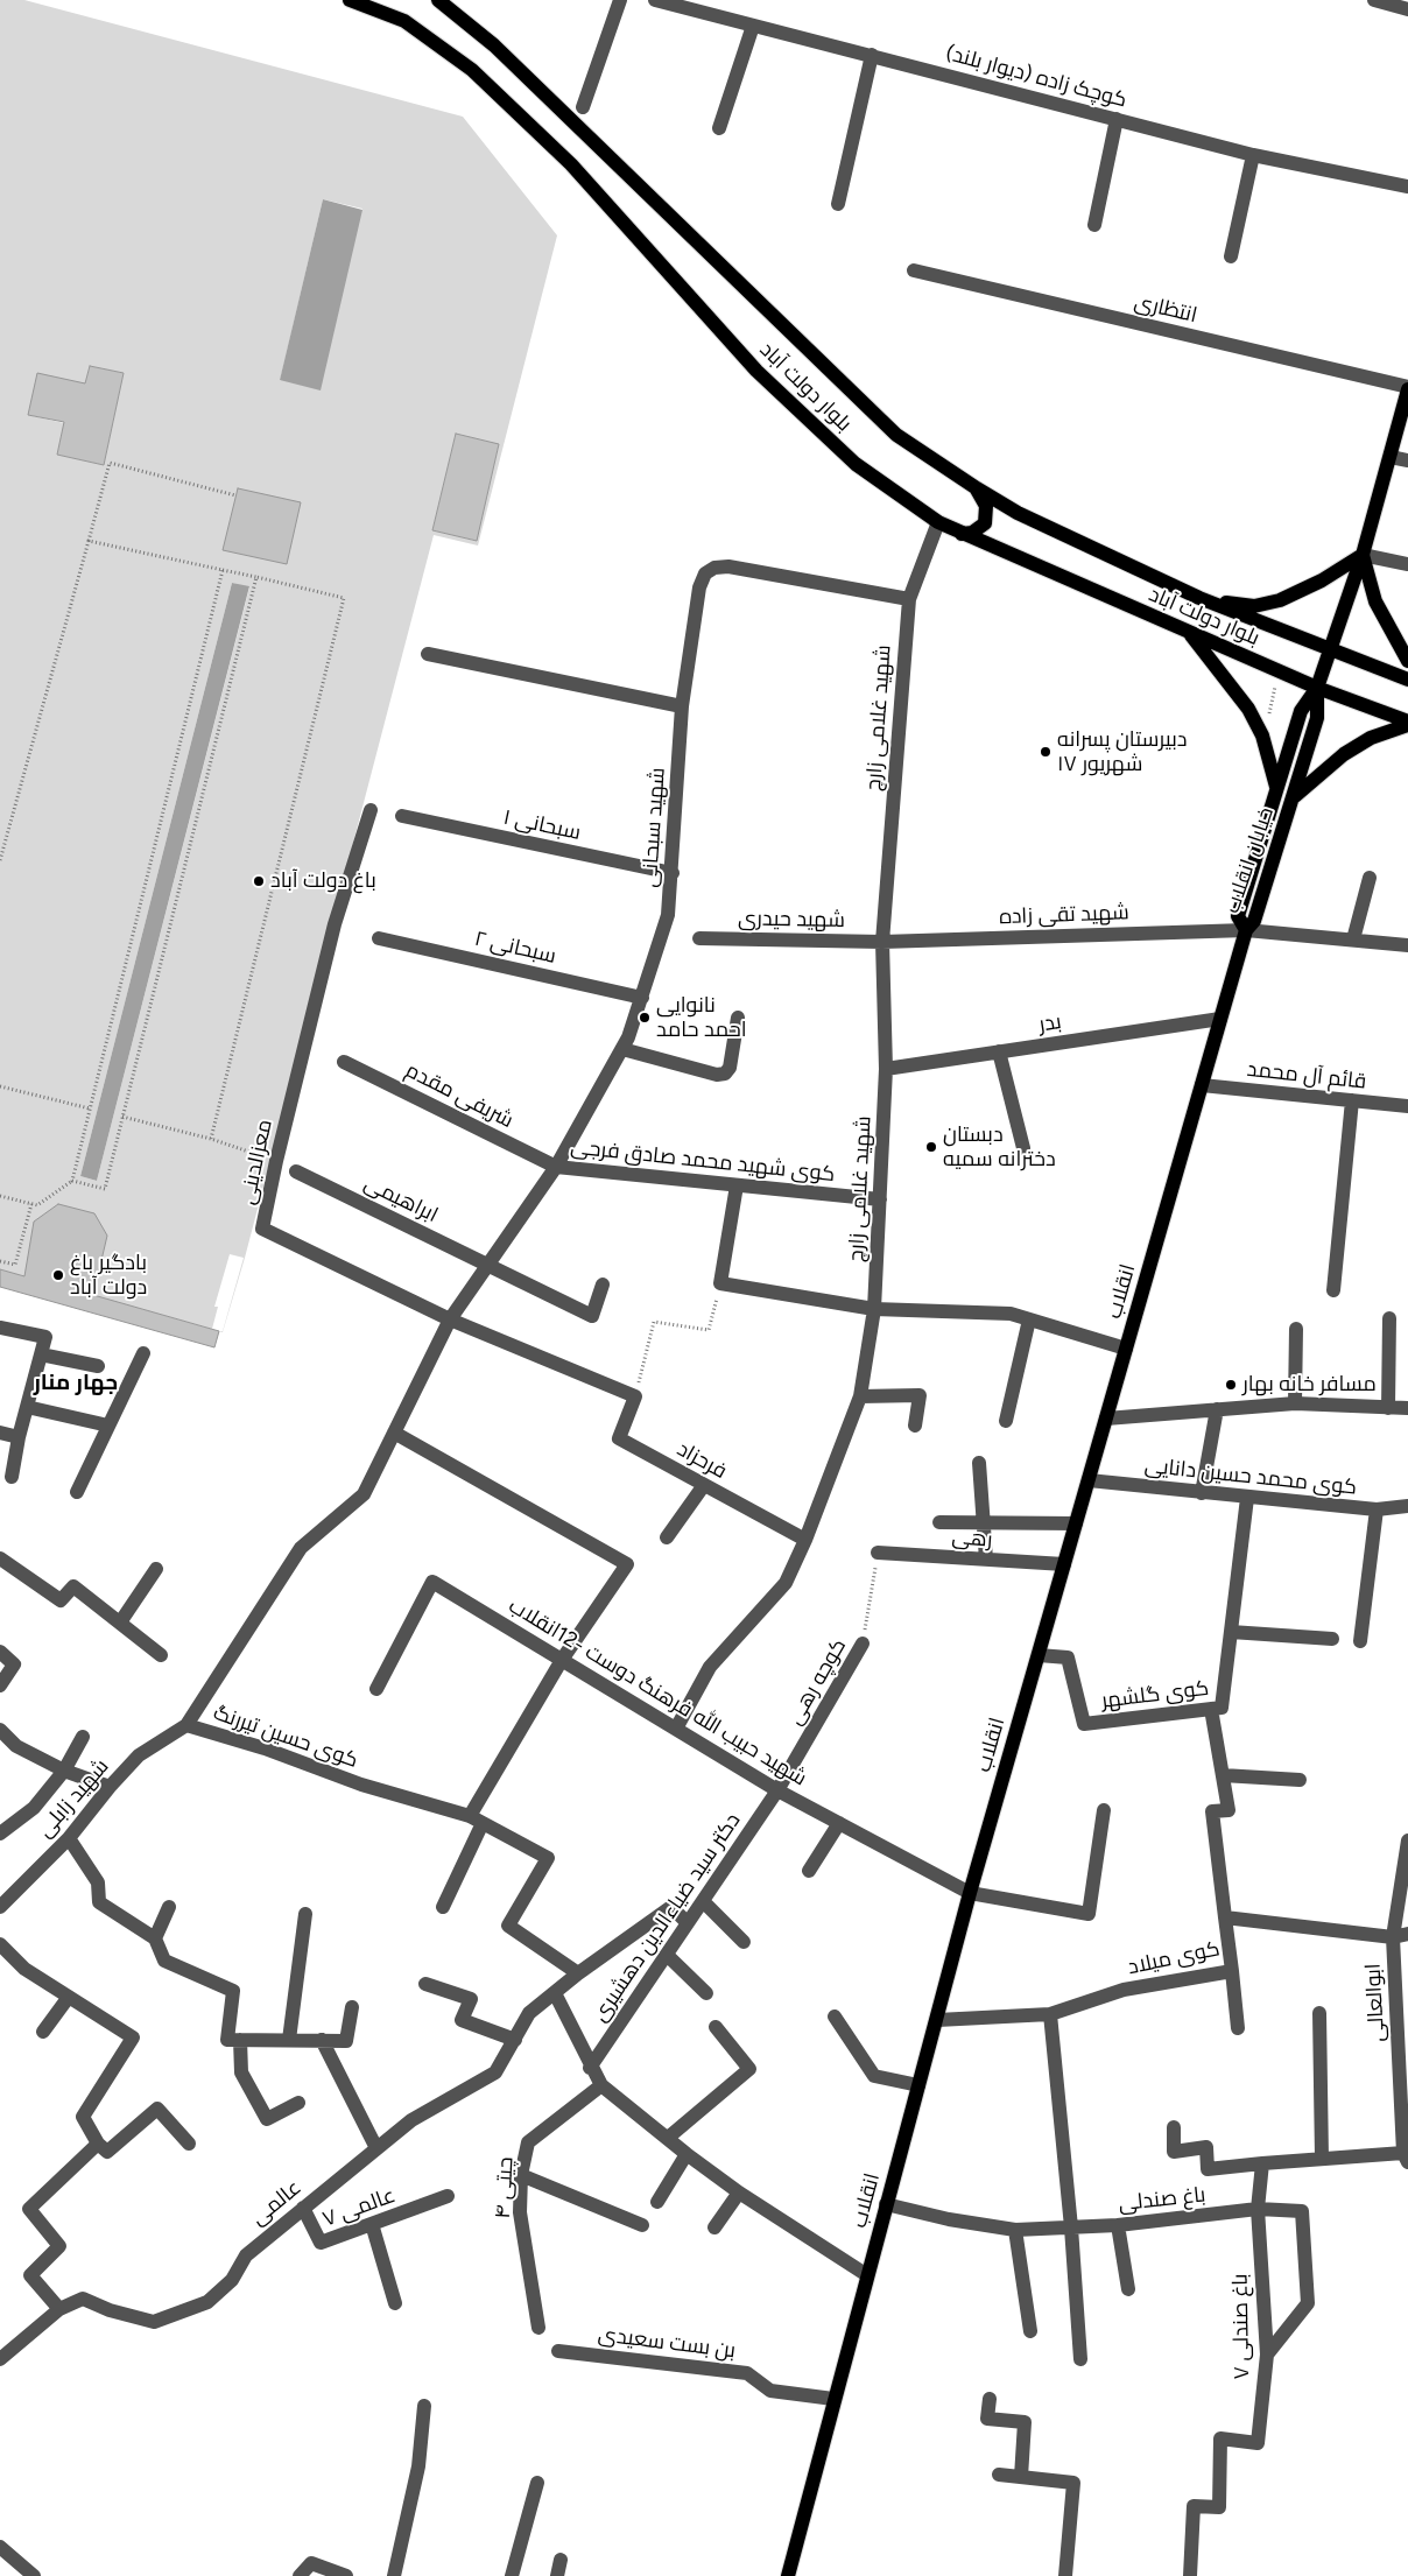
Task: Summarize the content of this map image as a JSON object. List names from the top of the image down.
{
  "streets": {
    "main road": ["بلوار دولت آباد", "خیابان انقلاب", "انقلاب"],
    "street": [
      "کوچک زاده (دیوار بلند)",
      "انتظاری",
      "شهید غلامی زارچ",
      "سبحانی ۱",
      "شهید سبحانی",
      "شهید تقی زاده",
      "شهید حیدری",
      "سبحانی ۲",
      "بدر",
      "قائم آل محمد",
      "شریفی مقدم",
      "کوی شهید محمد صادق فرجی",
      "معزالدینی",
      "ابراهیمی",
      "فرحزاد",
      "کوی محمد حسین دانایی",
      "رهی",
      "کوچه رهی",
      "شهید حبیب الله فرهنگ دوست -12انقلاب",
      "کوی گلشهر",
      "کوی حسین تیررنگ",
      "شهید زابلی",
      "دکتر سید ضیاءالدین دهشیری",
      "کوی میلاد",
      "ابوالعالی",
      "چیتی ۴",
      "باغ صندلی",
      "عالمی",
      "عالمی ۷",
      "باغ صندلی ۷",
      "بن بست سعیدی"
    ]
  },
  "crossings": [
    ["انتظاری", "خیابان انقلاب"],
    ["بلوار دولت آباد", "خیابان انقلاب"],
    ["شهید غلامی زارچ", "شهید سبحانی"],
    ["شهید غلامی زارچ", "شهید تقی زاده"],
    ["شهید غلامی زارچ", "شهید حیدری"],
    ["شهید غلامی زارچ", "بدر"],
    ["شهید غلامی زارچ", "کوی شهید محمد صادق فرجی"],
    ["شهید غلامی زارچ", "فرحزاد"],
    ["شهید غلامی زارچ", "شهید حبیب الله فرهنگ دوست -12انقلاب"],
    ["سبحانی ۱", "شهید سبحانی"],
    ["شهید سبحانی", "سبحانی ۲"],
    ["شهید سبحانی", "شریفی مقدم"],
    ["شهید سبحانی", "کوی شهید محمد صادق فرجی"],
    ["شهید سبحانی", "معزالدینی"],
    ["شهید سبحانی", "ابراهیمی"],
    ["شهید سبحانی", "کوی حسین تیررنگ"],
    ["خیابان انقلاب", "شهید تقی زاده"],
    ["خیابان انقلاب", "انقلاب"],
    ["شهید تقی زاده", "شهید حیدری"],
    ["شهید تقی زاده", "انقلاب"],
    ["بدر", "انقلاب"],
    ["قائم آل محمد", "انقلاب"],
    ["شریفی مقدم", "کوی شهید محمد صادق فرجی"],
    ["معزالدینی", "فرحزاد"],
    ["معزالدینی", "کوی حسین تیررنگ"],
    ["انقلاب", "کوی محمد حسین دانایی"],
    ["انقلاب", "رهی"],
    ["انقلاب", "شهید حبیب الله فرهنگ دوست -12انقلاب"],
    ["انقلاب", "کوی گلشهر"],
    ["انقلاب", "کوی میلاد"],
    ["انقلاب", "باغ صندلی"],
    ["انقلاب", "بن بست سعیدی"],
    ["کوی محمد حسین دانایی", "کوی گلشهر"],
    ["رهی", "کوچه رهی"],
    ["کوچه رهی", "شهید حبیب الله فرهنگ دوست -12انقلاب"],
    ["کوچه رهی", "دکتر سید ضیاءالدین دهشیری"],
    ["شهید حبیب الله فرهنگ دوست -12انقلاب", "دکتر سید ضیاءالدین دهشیری"],
    ["کوی حسین تیررنگ", "شهید زابلی"],
    ["کوی میلاد", "ابوالعالی"],
    ["باغ صندلی", "باغ صندلی ۷"],
    ["عالمی", "عالمی ۷"]
  ],
  "districts": ["جهار منار"],
  "places": [
    "دبیرستان پسرانه ۱۷ شهریور",
    "باغ دولت آباد",
    "نانوایی احمد حامد",
    "دبستان دخترانه سمیه",
    "بادگیر باغ دولت آباد",
    "مسافر خانه بهار"
  ]
}
